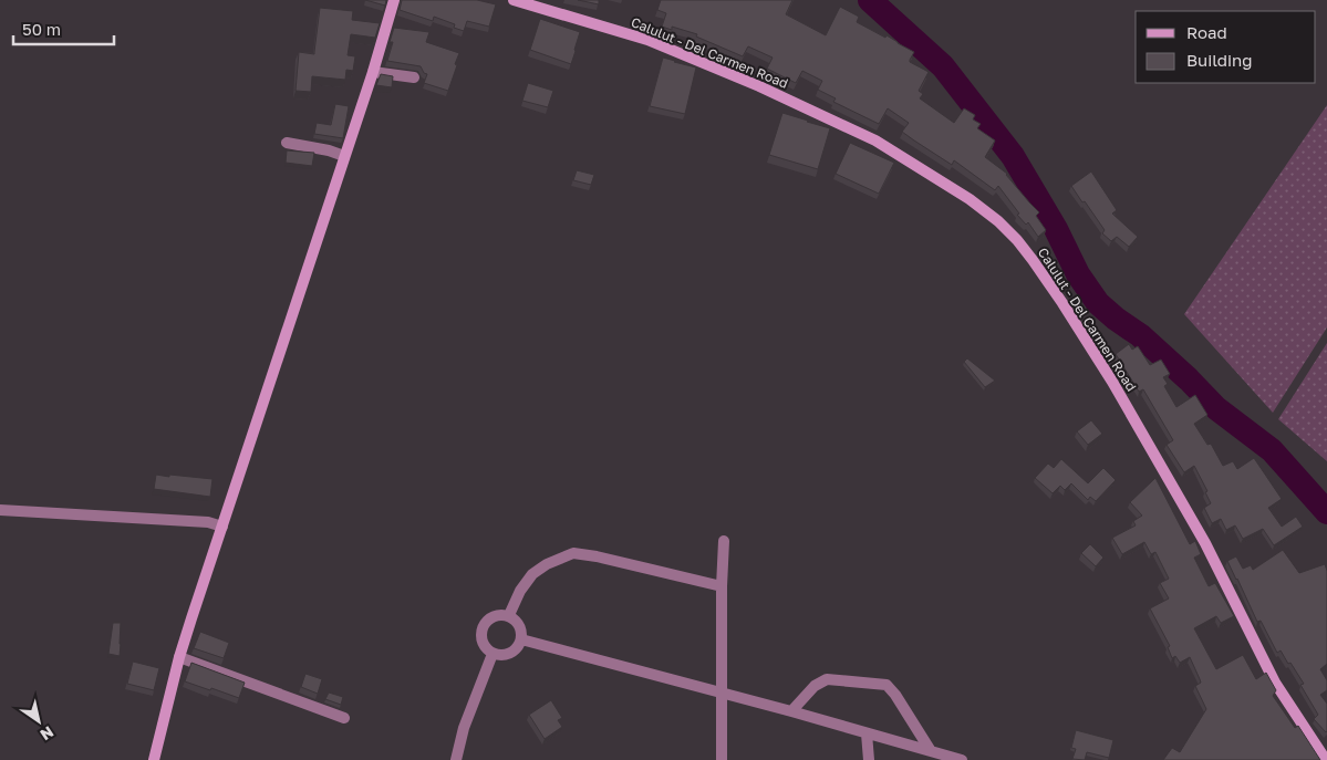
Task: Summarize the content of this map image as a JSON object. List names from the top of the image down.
{
  "streets": {
    "main road": ["Calulut - Del Carmen Road"]
  },
  "legend": ["Road", "Building"],
  "scale_bar": "50 m",
  "north": "bottom right"
}
